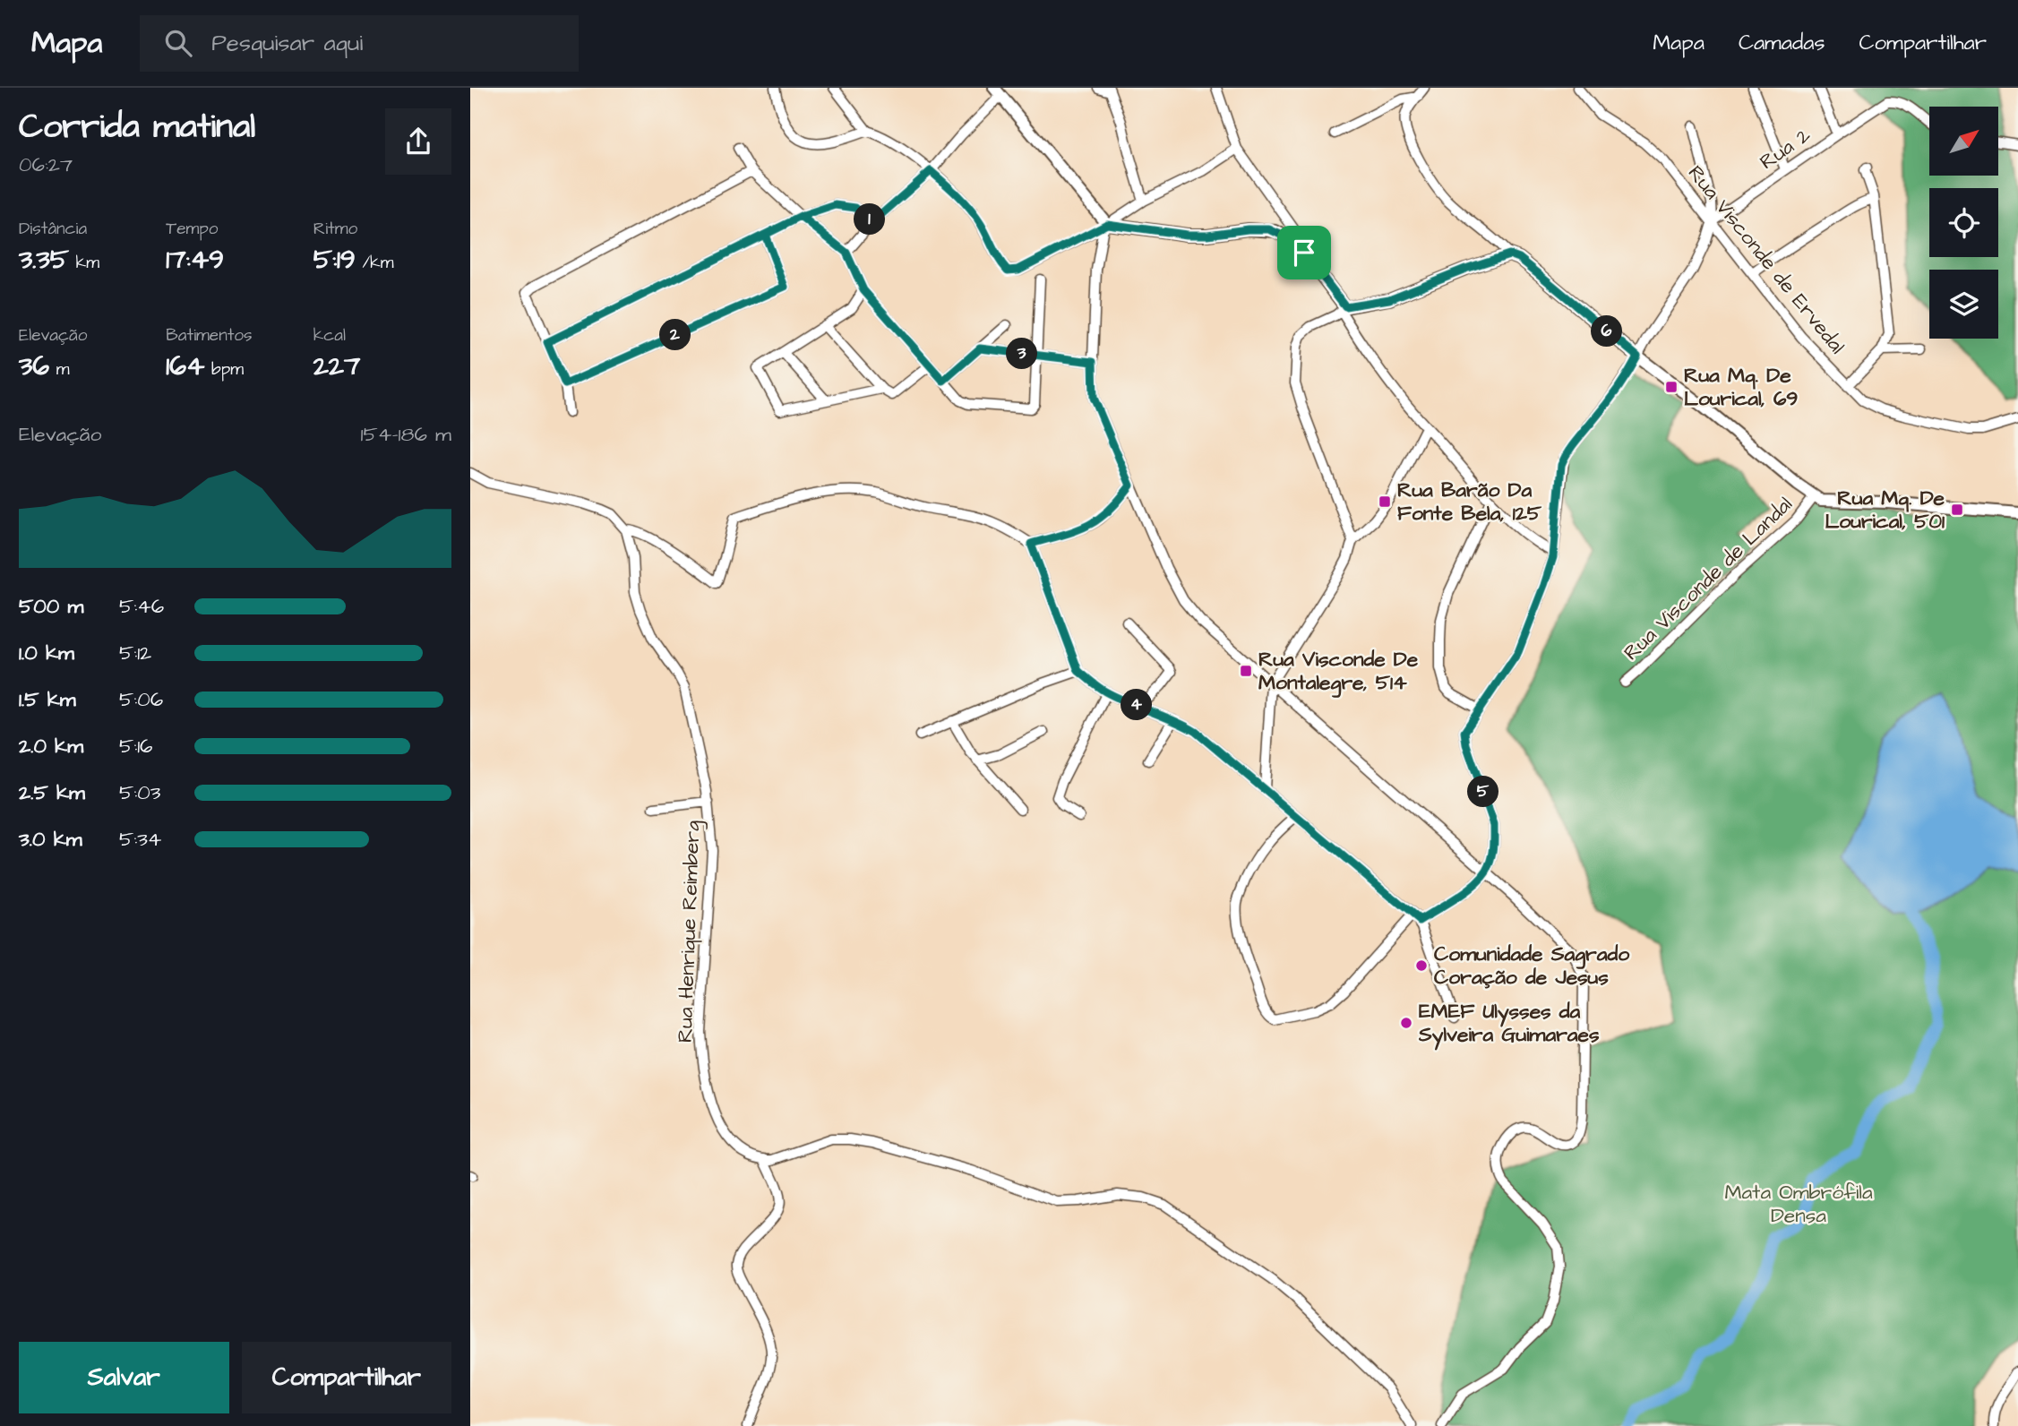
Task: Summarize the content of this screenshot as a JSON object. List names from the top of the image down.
{
  "streets": {
    "street": [
      "Rua 2",
      "Rua Visconde de Ervedal",
      "Rua Visconde de Landal",
      "Rua Henrique Reimberg"
    ]
  },
  "crossings": [
    ["Rua 2", "Rua Visconde de Ervedal"]
  ],
  "parks": ["Mata Ombrófila Densa"],
  "places": {
    "transit": [
      "Rua Mq. De Lourical, 69",
      "Rua Barão Da Fonte Bela, 125",
      "Rua Mq. De Lourical, 501",
      "Rua Visconde De Montalegre, 514"
    ],
    "other": ["Comunidade Sagrado Coração de Jesus", "EMEF Ulysses da Sylveira Guimaraes"]
  },
  "north": "top right",
  "page": {
    "header": "Mapa",
    "search": "Pesquisar aqui",
    "nav": ["Mapa", "Camadas", "Compartilhar"],
    "heading": ["Corrida matinal", "06:27"],
    "stats": [
      ["Distância", "3.35 km"],
      ["Tempo", "17:49"],
      ["Ritmo", "5:19 /km"],
      ["Elevação", "36 m"],
      ["Batimentos", "164 bpm"],
      ["kcal", "227"]
    ],
    "pins": [
      "1",
      "6",
      "2",
      "3",
      "4",
      "5"
    ],
    "chart": ["Elevação", "154–186 m"],
    "list": [
      {
        "name": "500 m",
        "note": "5:46"
      },
      {
        "name": "1.0 km",
        "note": "5:12"
      },
      {
        "name": "1.5 km",
        "note": "5:06"
      },
      {
        "name": "2.0 km",
        "note": "5:16"
      },
      {
        "name": "2.5 km",
        "note": "5:03"
      },
      {
        "name": "3.0 km",
        "note": "5:34"
      }
    ],
    "buttons": ["Salvar", "Compartilhar"]
  }
}
